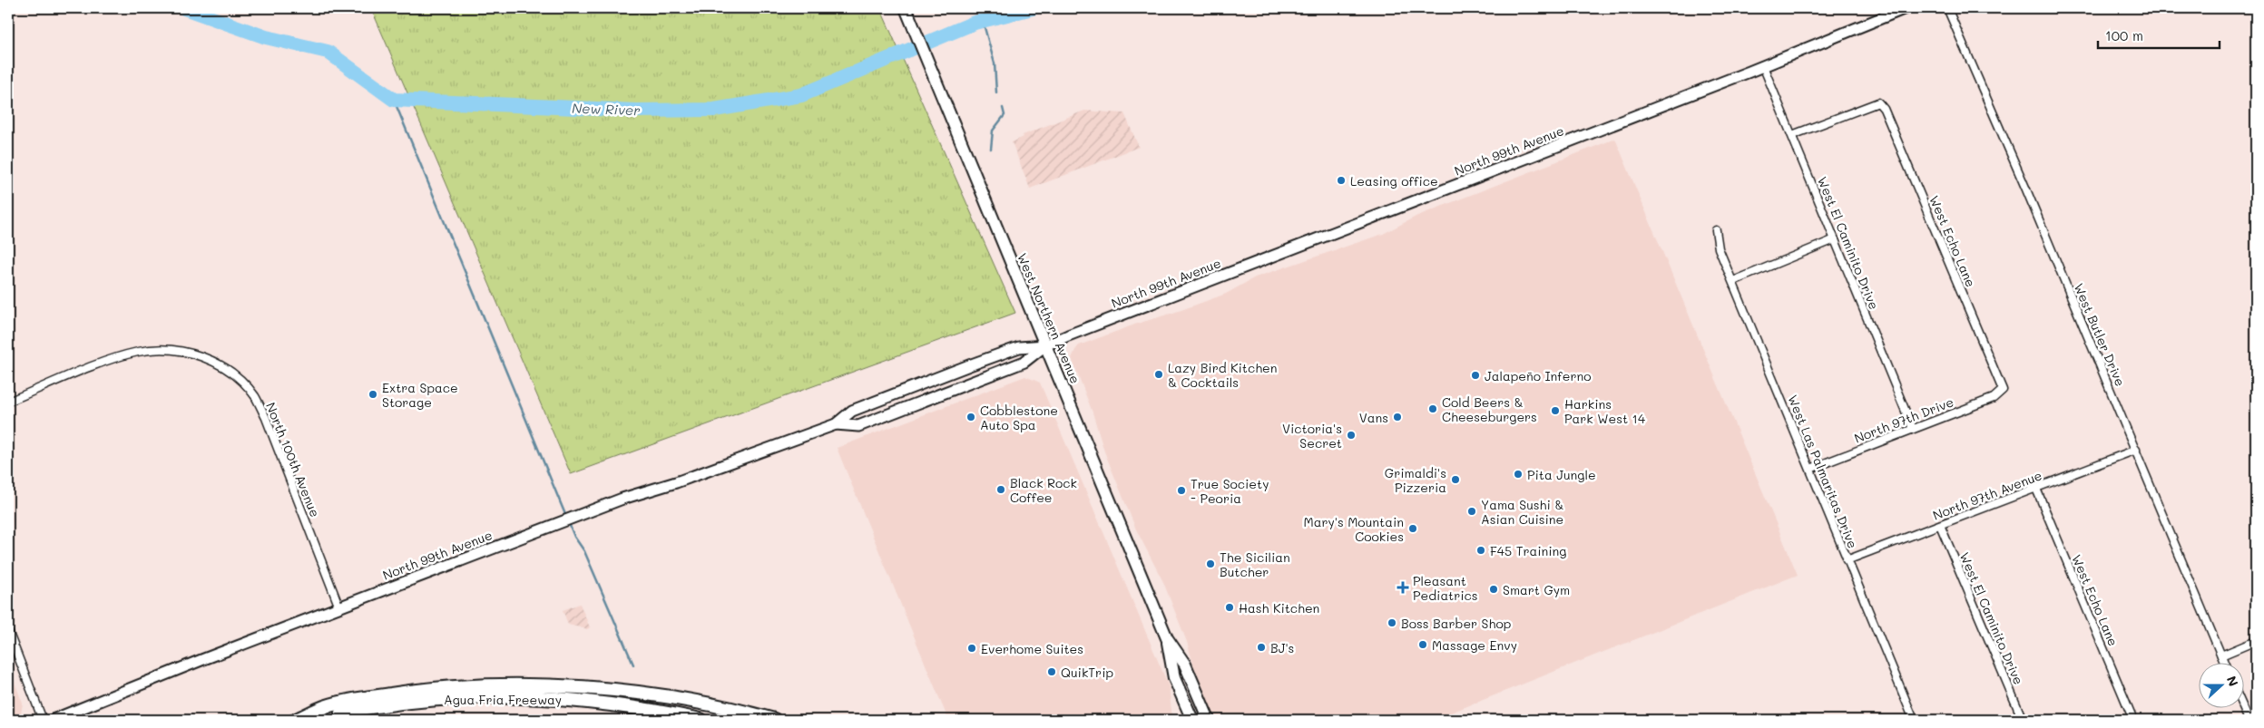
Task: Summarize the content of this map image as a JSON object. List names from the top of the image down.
{
  "streets": {
    "highway": ["Agua Fria Freeway"],
    "main road": ["North 99th Avenue", "West Northern Avenue"],
    "street": [
      "West Echo Lane",
      "West El Caminito Drive",
      "West Butler Drive",
      "North 97th Drive",
      "North 100th Avenue",
      "West Las Palmaritas Drive",
      "North 97th Avenue"
    ]
  },
  "crossings": [
    ["North 99th Avenue", "West El Caminito Drive"],
    ["North 99th Avenue", "West Northern Avenue"],
    ["North 99th Avenue", "North 100th Avenue"],
    ["West Echo Lane", "West El Caminito Drive"],
    ["West Echo Lane", "North 97th Drive"],
    ["West Echo Lane", "North 97th Avenue"],
    ["West El Caminito Drive", "North 97th Drive"],
    ["West El Caminito Drive", "North 97th Avenue"],
    ["West Butler Drive", "North 97th Avenue"],
    ["North 97th Drive", "West Las Palmaritas Drive"],
    ["West Las Palmaritas Drive", "North 97th Avenue"]
  ],
  "water": ["New River"],
  "places": {
    "other": [
      "Leasing office",
      "Lazy Bird Kitchen & Cocktails",
      "Jalapeño Inferno",
      "Extra Space Storage",
      "Cold Beers & Cheeseburgers",
      "Harkins Park West 14",
      "Cobblestone Auto Spa",
      "Vans",
      "Victoria's Secret",
      "Pita Jungle",
      "Grimaldi's Pizzeria",
      "Black Rock Coffee",
      "True Society - Peoria",
      "Yama Sushi & Asian Cuisine",
      "Mary's Mountain Cookies",
      "F45 Training",
      "The Sicilian Butcher",
      "Smart Gym",
      "Hash Kitchen",
      "Boss Barber Shop",
      "Massage Envy",
      "BJ's",
      "Everhome Suites",
      "QuikTrip"
    ],
    "health": ["Pleasant Pediatrics"]
  },
  "scale_bar": "100 m",
  "north": "right"
}
